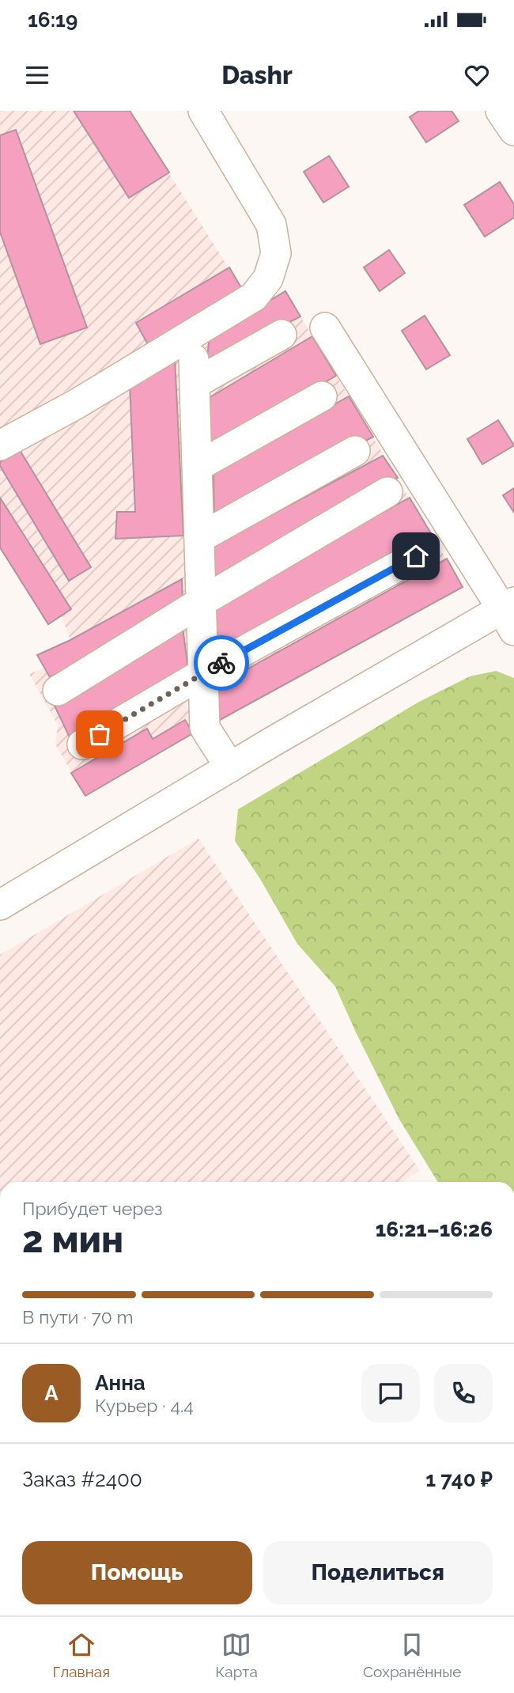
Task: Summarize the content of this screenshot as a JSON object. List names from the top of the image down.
{
  "page": {
    "status": "16:19",
    "header": "Dashr",
    "heading": ["2 мин", "Прибудет через", "16:21–16:26"],
    "panel": [
      "Анна",
      "Курьер · 4.4",
      "Заказ #2400",
      "1 740 ₽"
    ],
    "bar": "В пути · 70 m",
    "round": "А",
    "buttons": ["Помощь", "Поделиться"],
    "tabs": ["Главная", "Карта", "Сохранённые"]
  }
}
